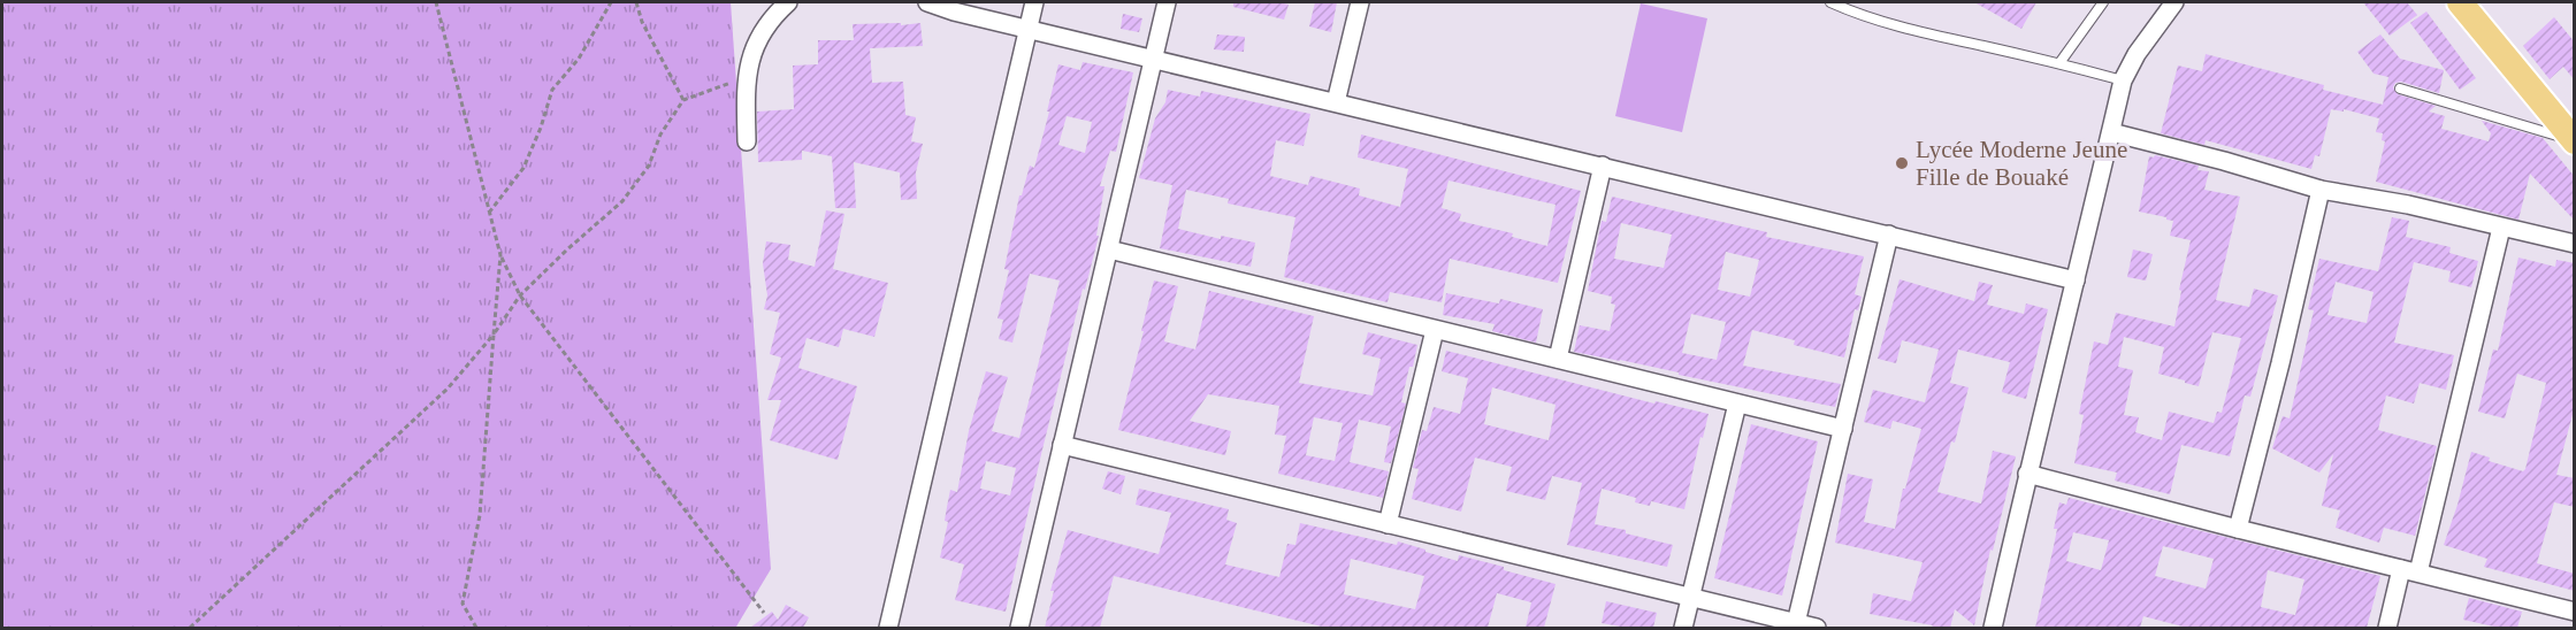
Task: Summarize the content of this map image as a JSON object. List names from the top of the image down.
{
  "places": ["Lycée Moderne Jeune Fille de Bouaké"]
}
